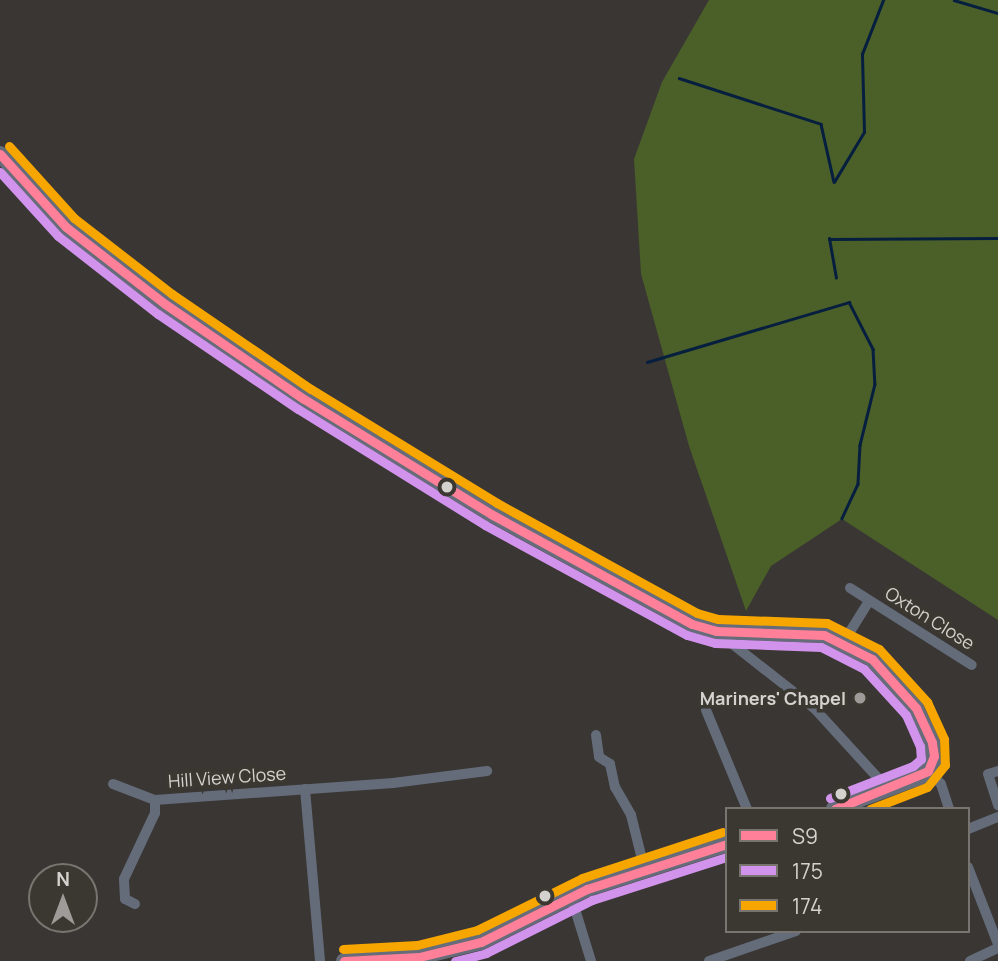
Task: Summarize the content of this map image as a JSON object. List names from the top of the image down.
{
  "streets": {
    "street": ["Oxton Close", "Hill View Close"]
  },
  "places": ["Mariners' Chapel"],
  "lines": ["transit line 174", "transit line S9", "transit line 175"],
  "legend": ["S9", "175", "174"],
  "north": "top"
}
